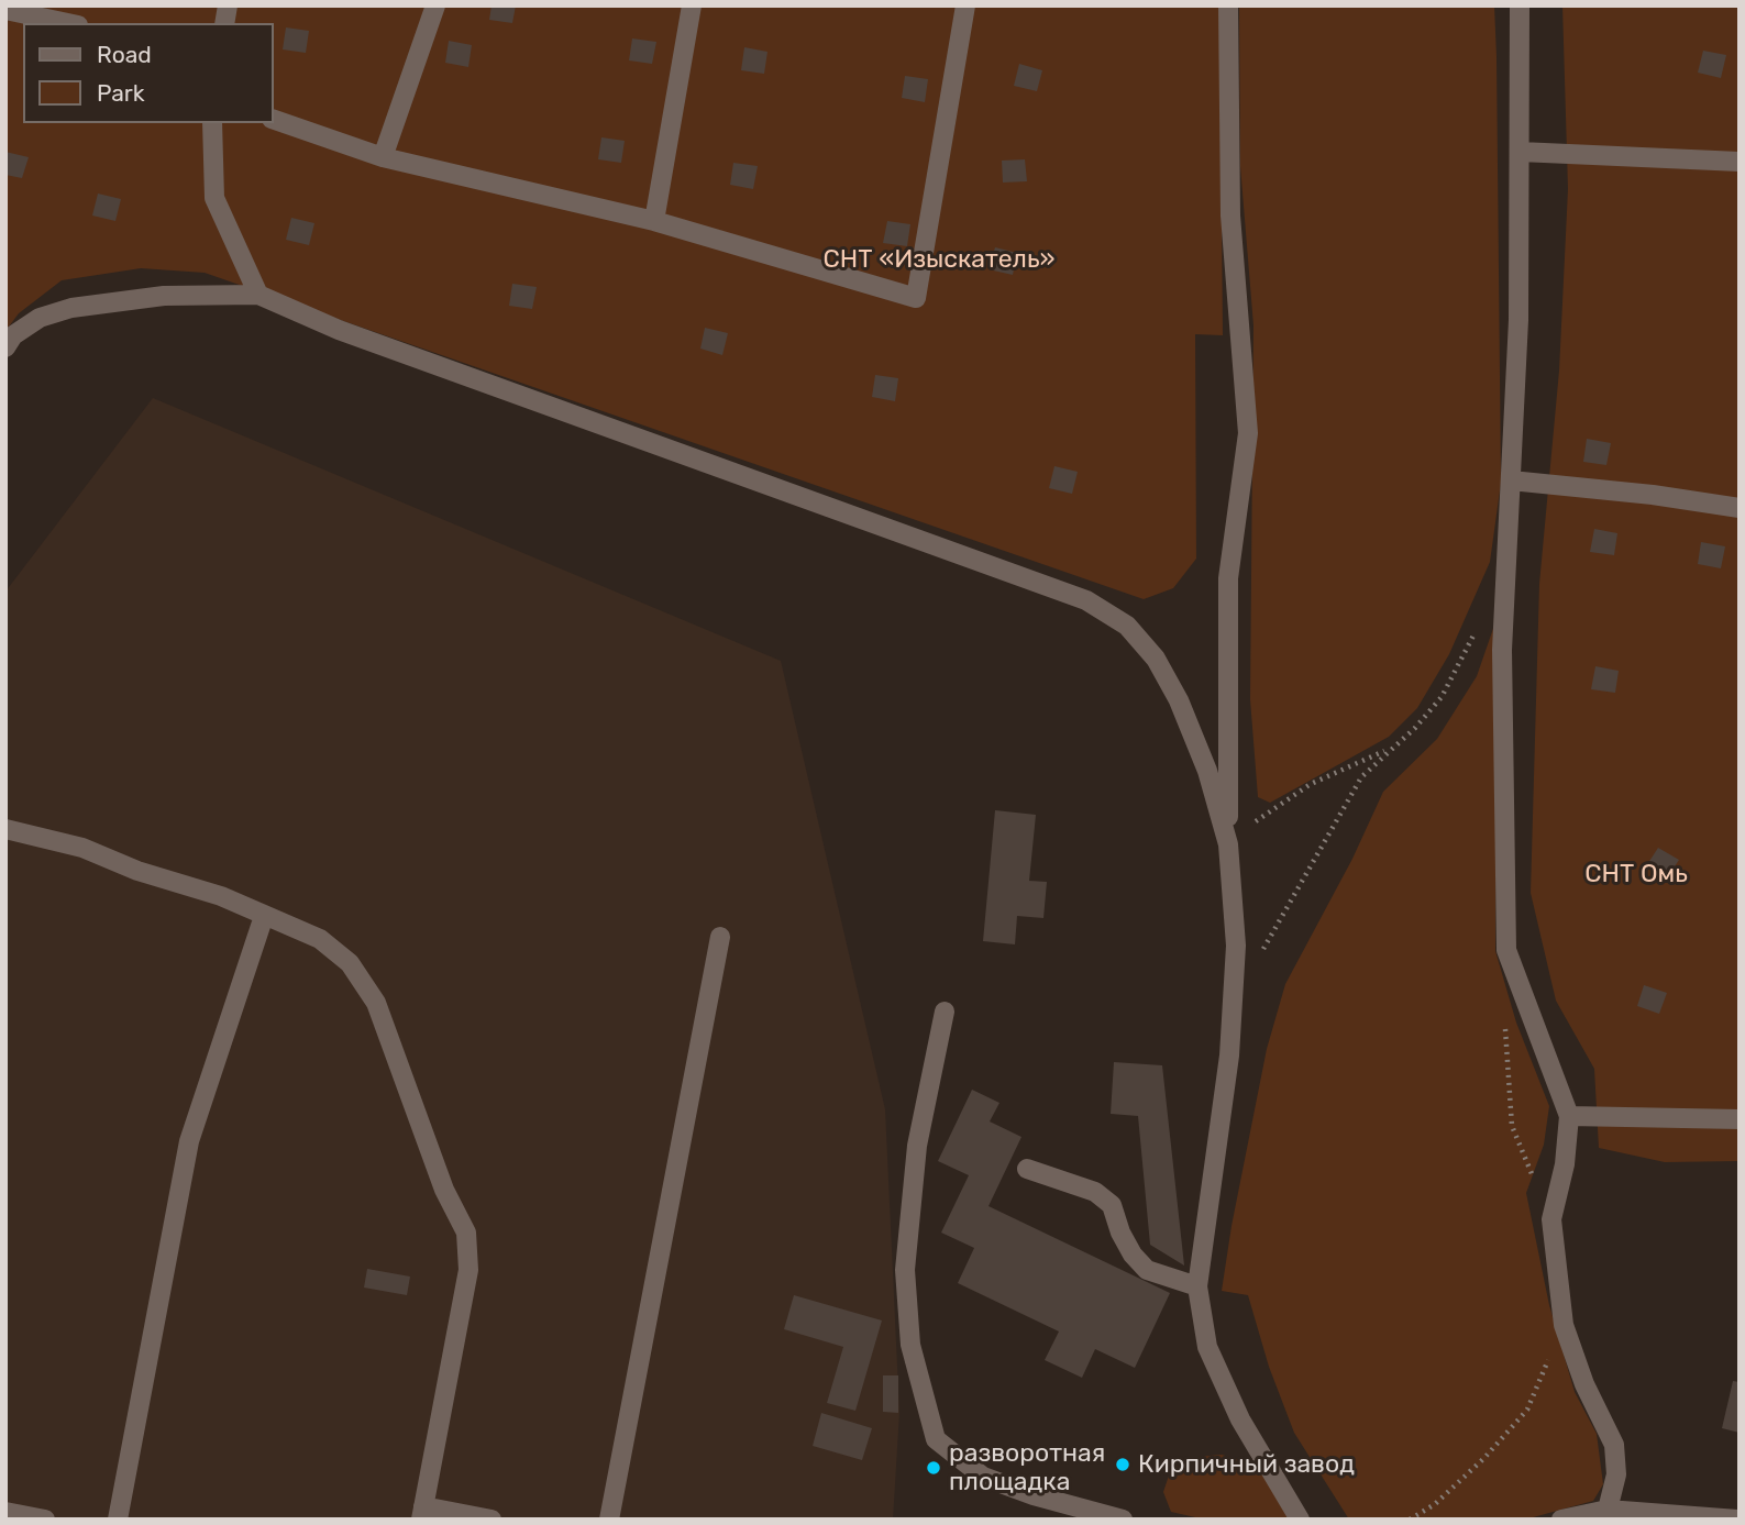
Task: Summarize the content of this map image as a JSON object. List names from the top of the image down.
{
  "parks": ["СНТ «Изыскатель»", "СНТ Омь"],
  "places": ["Кирпичный завод", "разворотная площадка"],
  "legend": ["Road", "Park"]
}
